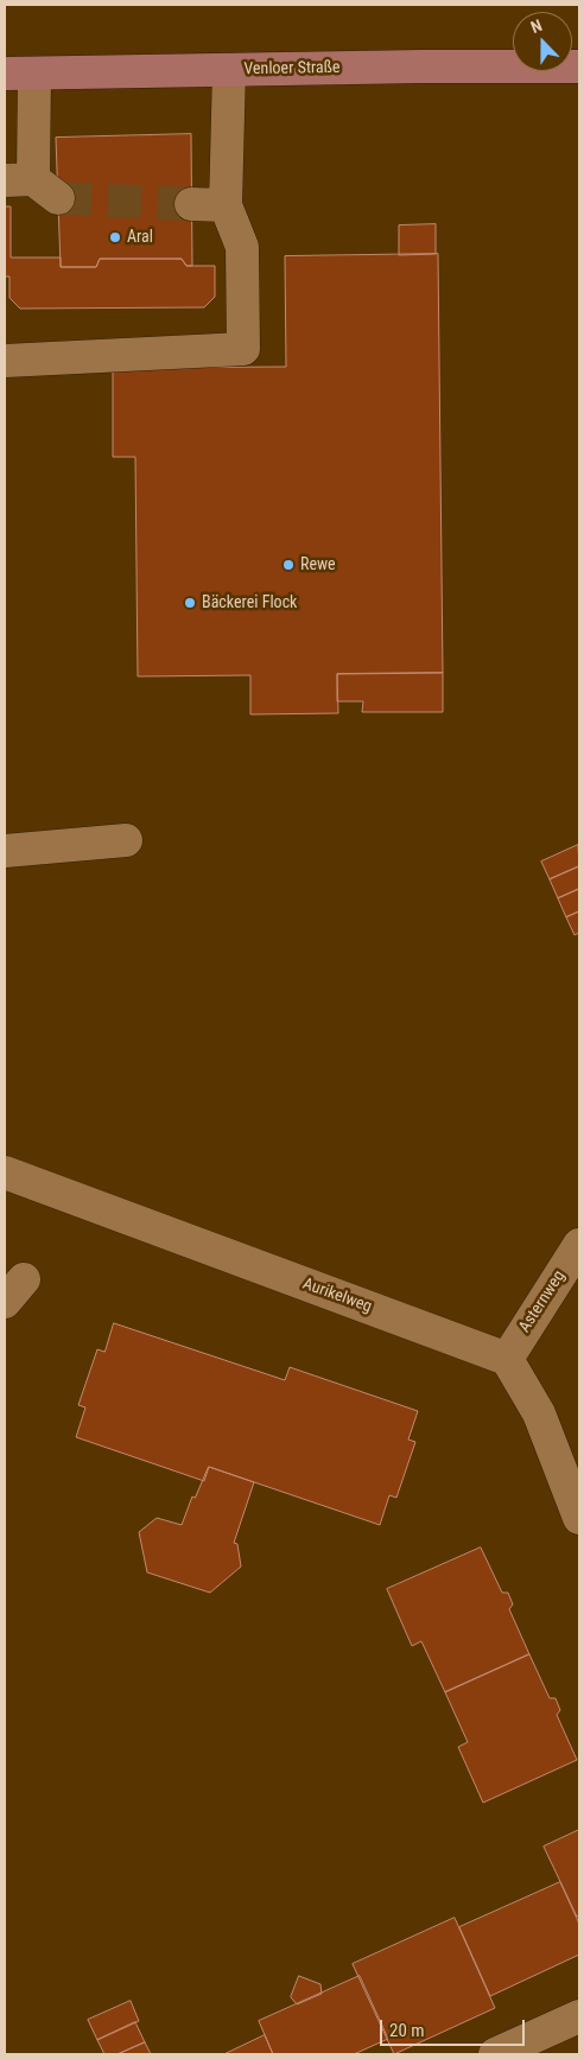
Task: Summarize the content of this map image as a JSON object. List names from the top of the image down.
{
  "streets": {
    "main road": ["Venloer Straße"],
    "street": ["Aurikelweg", "Asternweg"]
  },
  "crossings": [
    ["Aurikelweg", "Asternweg"]
  ],
  "places": ["Aral", "Rewe", "Bäckerei Flock"],
  "scale_bar": "20 m",
  "north": "top"
}
